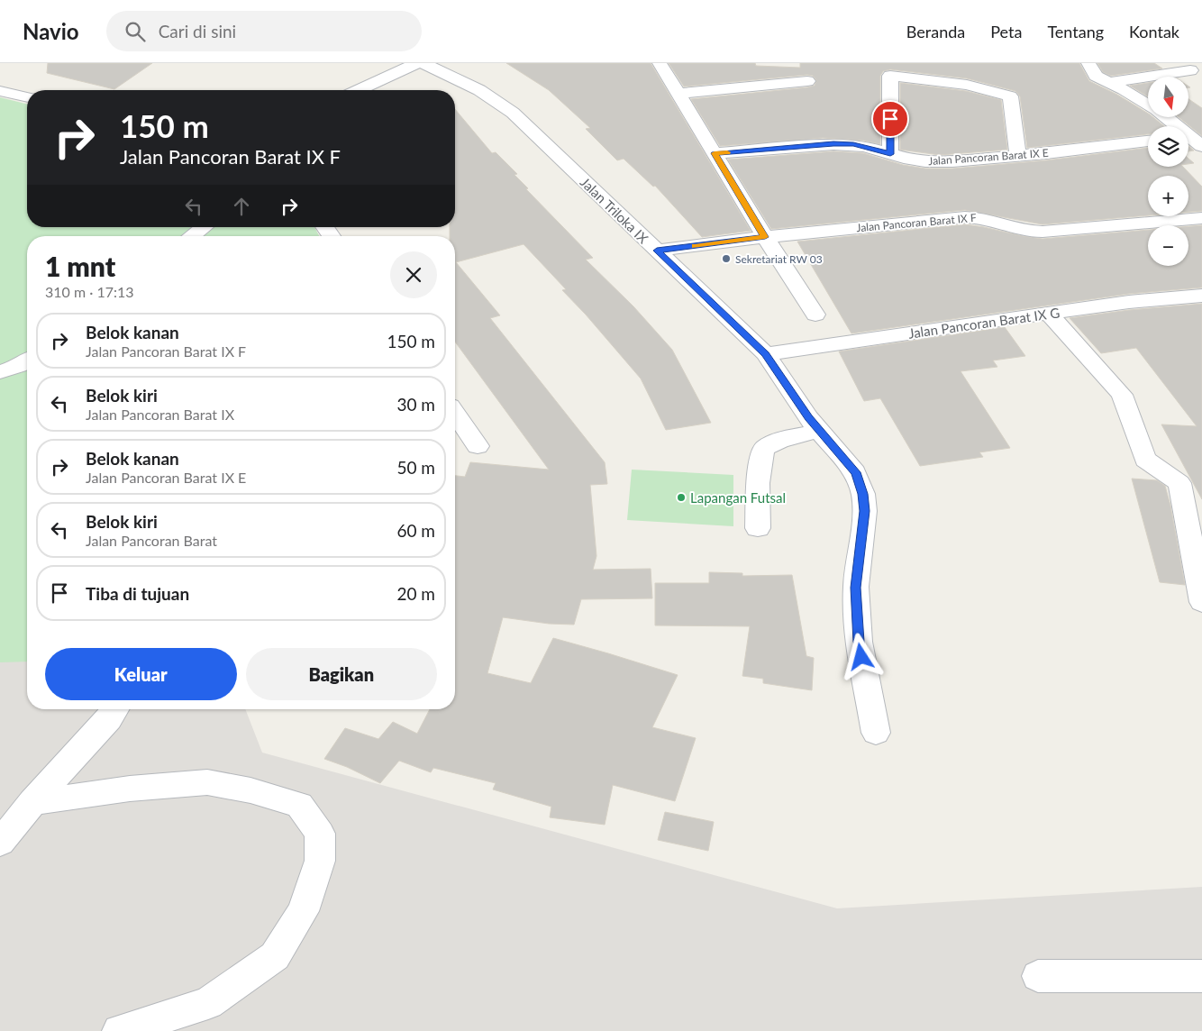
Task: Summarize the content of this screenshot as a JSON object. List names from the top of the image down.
{
  "streets": {
    "street": [
      "Jalan Pancoran Barat IX E",
      "Jalan Triloka IX",
      "Jalan Pancoran Barat IX F",
      "Jalan Pancoran Barat IX G"
    ]
  },
  "crossings": [
    ["Jalan Triloka IX", "Jalan Pancoran Barat IX F"],
    ["Jalan Triloka IX", "Jalan Pancoran Barat IX G"]
  ],
  "places": ["Sekretariat RW 03", "Lapangan Futsal"],
  "north": "bottom",
  "page": {
    "header": "Navio",
    "search": "Cari di sini",
    "nav": [
      "Beranda",
      "Peta",
      "Tentang",
      "Kontak"
    ],
    "map_buttons": ["+", "−"],
    "turn": ["150 m", "Jalan Pancoran Barat IX F"],
    "heading": ["1 mnt", "310 m · 17:13"],
    "list": [
      {
        "name": "Belok kanan",
        "note": "Jalan Pancoran Barat IX F",
        "value": "150 m"
      },
      {
        "name": "Belok kiri",
        "note": "Jalan Pancoran Barat IX",
        "value": "30 m"
      },
      {
        "name": "Belok kanan",
        "note": "Jalan Pancoran Barat IX E",
        "value": "50 m"
      },
      {
        "name": "Belok kiri",
        "note": "Jalan Pancoran Barat",
        "value": "60 m"
      },
      {
        "name": "Tiba di tujuan",
        "value": "20 m"
      }
    ],
    "buttons": ["Keluar", "Bagikan"]
  }
}
